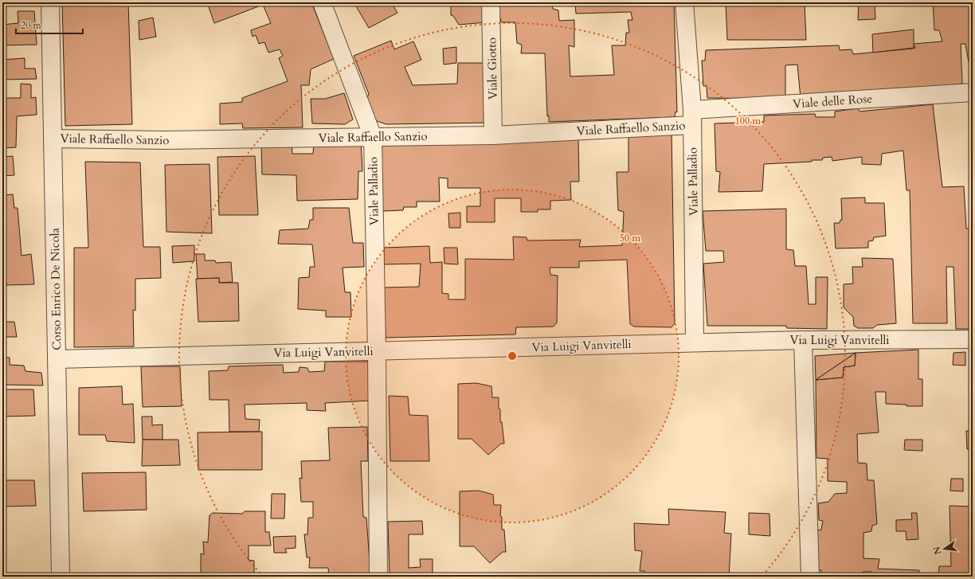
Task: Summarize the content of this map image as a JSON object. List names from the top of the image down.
{
  "streets": {
    "street": [
      "Viale Giotto",
      "Viale delle Rose",
      "Viale Raffaello Sanzio",
      "Viale Palladio",
      "Corso Enrico De Nicola",
      "Via Luigi Vanvitelli"
    ]
  },
  "crossings": [
    ["Viale Giotto", "Viale Raffaello Sanzio"],
    ["Viale delle Rose", "Viale Raffaello Sanzio"],
    ["Viale delle Rose", "Viale Palladio"],
    ["Viale Raffaello Sanzio", "Viale Palladio"],
    ["Viale Raffaello Sanzio", "Corso Enrico De Nicola"],
    ["Viale Palladio", "Via Luigi Vanvitelli"],
    ["Corso Enrico De Nicola", "Via Luigi Vanvitelli"]
  ],
  "scale_bar": "20 m",
  "north": "left",
  "rings": ["100 m", "50 m"]
}
